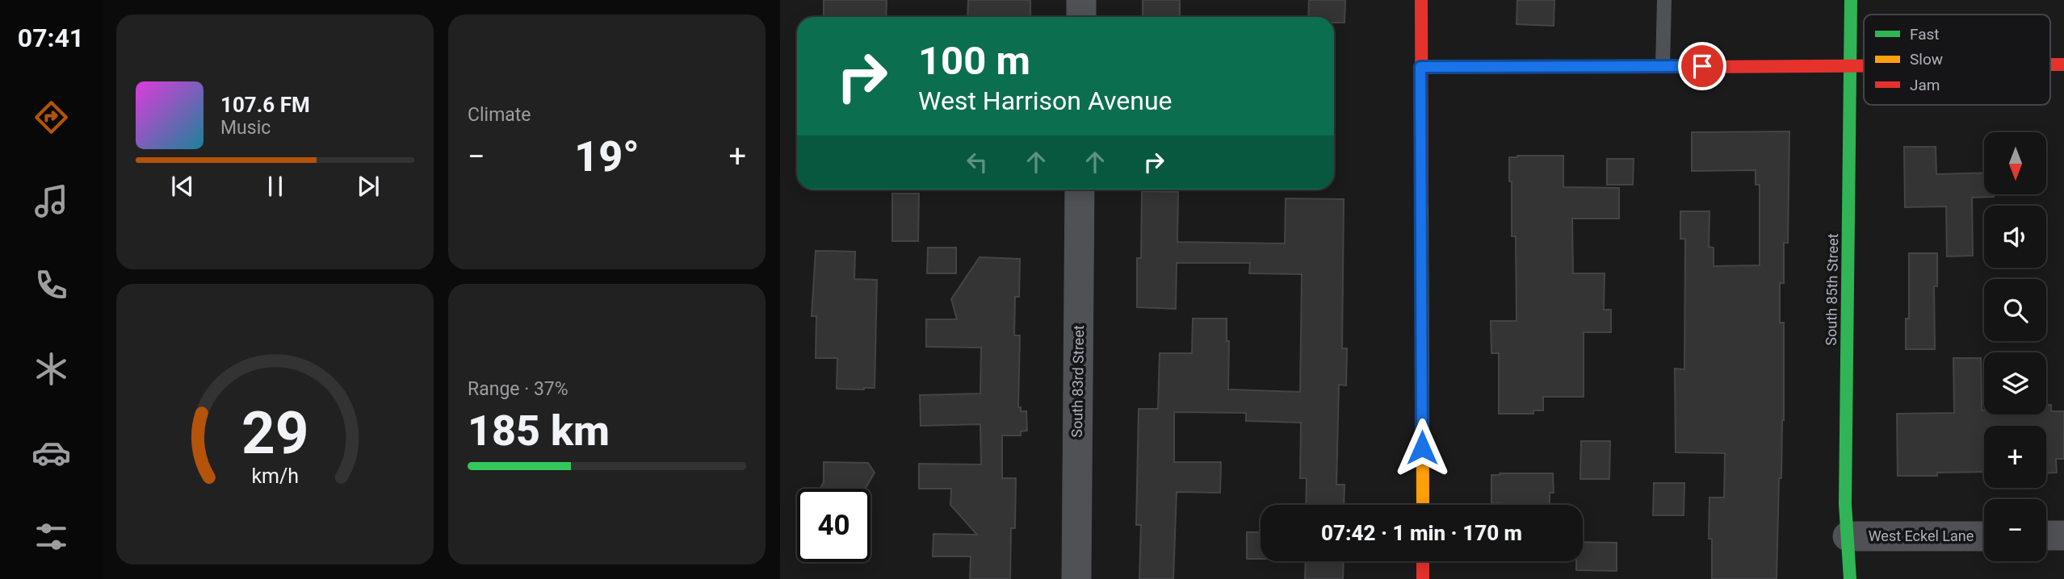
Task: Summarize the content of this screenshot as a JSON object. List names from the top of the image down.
{
  "streets": {
    "street": ["South 85th Street", "South 83rd Street", "West Eckel Lane"]
  },
  "crossings": [
    ["South 85th Street", "West Eckel Lane"]
  ],
  "legend": ["Fast", "Slow", "Jam"],
  "north": "bottom",
  "page": {
    "tabs": "07:41",
    "tile": [
      "Climate",
      ["Range · 37%", "185 km"]
    ],
    "turn": ["100 m", "West Harrison Avenue"],
    "song": ["107.6 FM", "Music"],
    "map_buttons": ["+", "−"],
    "heat": ["−", "19°", "+"],
    "limit": "40",
    "trip": "07:42 · 1 min · 170 m",
    "gauge": ["29", "km/h"]
  }
}
